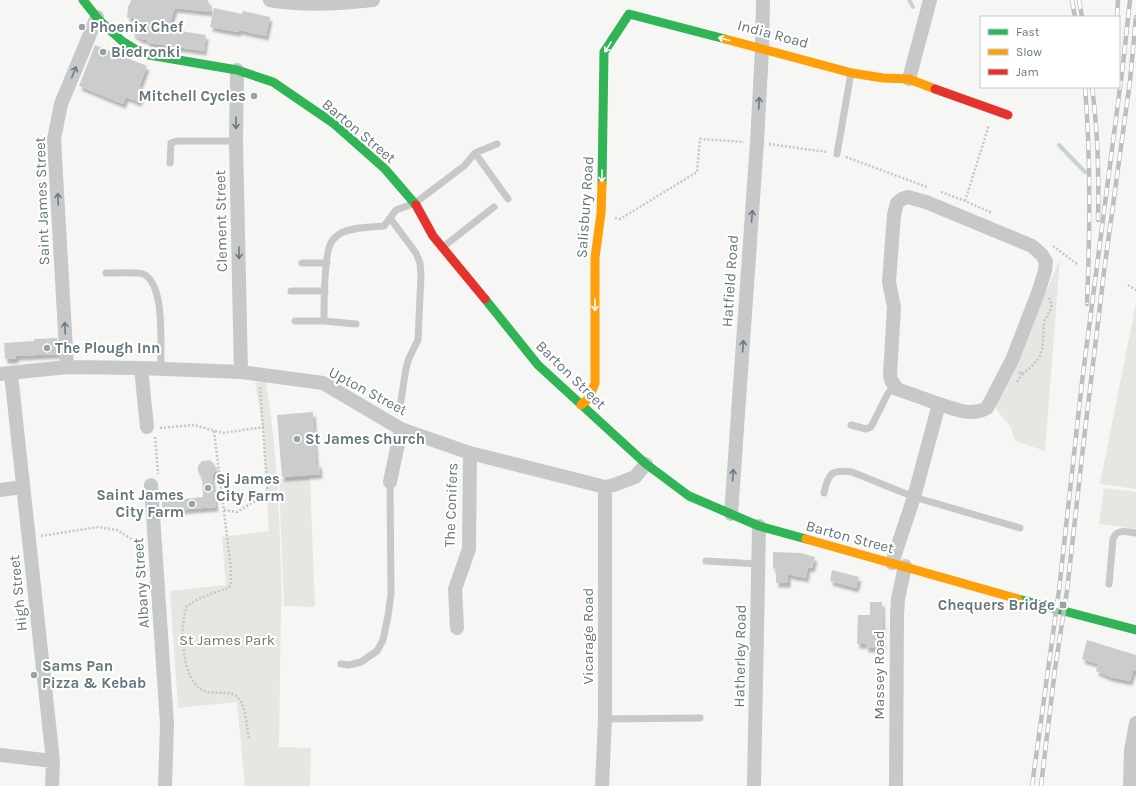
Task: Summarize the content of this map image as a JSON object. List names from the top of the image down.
{
  "streets": {
    "main road": ["India Road", "Barton Street", "Salisbury Road"],
    "street": [
      "Saint James Street",
      "Clement Street",
      "Hatfield Road",
      "Upton Street",
      "The Conifers",
      "Albany Street",
      "High Street",
      "Vicarage Road",
      "Hatherley Road",
      "Massey Road"
    ]
  },
  "crossings": [
    ["India Road", "Salisbury Road"],
    ["India Road", "Hatfield Road"],
    ["Barton Street", "Saint James Street"],
    ["Barton Street", "Salisbury Road"],
    ["Barton Street", "Clement Street"],
    ["Barton Street", "Hatfield Road"],
    ["Barton Street", "Hatherley Road"],
    ["Barton Street", "Massey Road"],
    ["Saint James Street", "Upton Street"],
    ["Clement Street", "Upton Street"],
    ["Upton Street", "The Conifers"],
    ["Upton Street", "High Street"],
    ["Upton Street", "Vicarage Road"]
  ],
  "one_way": [
    "Saint James Street",
    "Salisbury Road",
    "Clement Street",
    "Hatfield Road"
  ],
  "parks": ["St James Park"],
  "places": {
    "other": [
      "Phoenix Chef",
      "Biedronki",
      "Mitchell Cycles",
      "The Plough Inn",
      "St James Church",
      "Sj James City Farm",
      "Saint James City Farm",
      "Sams Pan Pizza & Kebab"
    ],
    "transit": ["Chequers Bridge"]
  },
  "legend": ["Fast", "Slow", "Jam"]
}
